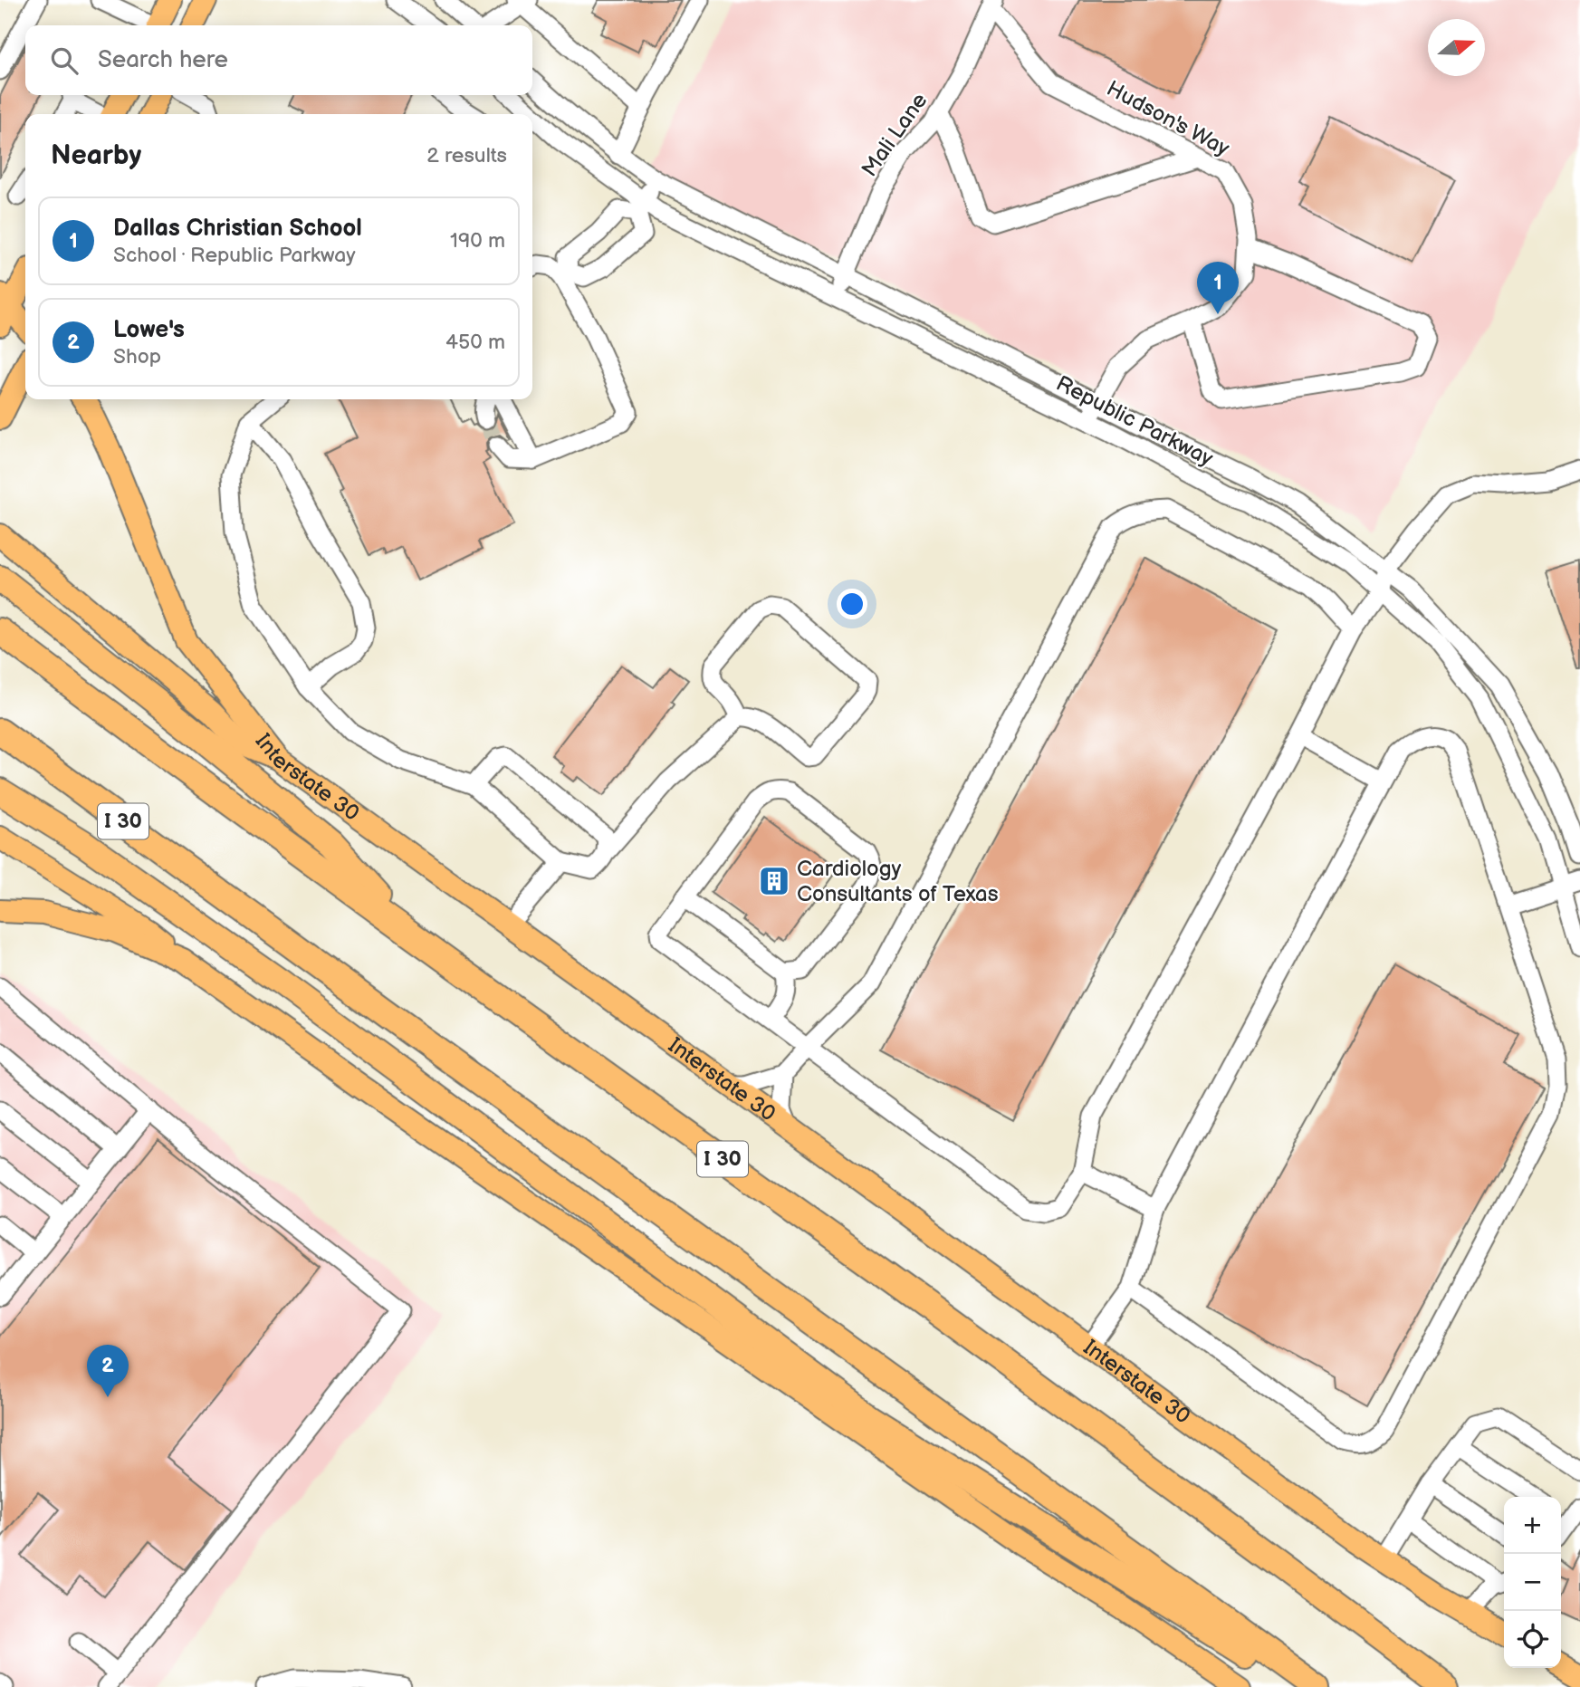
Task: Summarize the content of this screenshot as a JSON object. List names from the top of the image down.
{
  "streets": {
    "highway": ["I 30"],
    "main road": ["Interstate 30"],
    "street": ["Hudson's Way", "Mali Lane", "Republic Parkway"]
  },
  "crossings": [
    ["Hudson's Way", "Mali Lane"],
    ["Hudson's Way", "Republic Parkway"],
    ["Mali Lane", "Republic Parkway"]
  ],
  "places": {
    "building": ["Cardiology Consultants of Texas"]
  },
  "north": "right",
  "page": {
    "search": "Search here",
    "heading": ["Nearby", "2 results"],
    "list": [
      {
        "mark": "1",
        "name": "Dallas Christian School",
        "note": "School · Republic Parkway",
        "value": "190 m"
      },
      {
        "mark": "2",
        "name": "Lowe's",
        "note": "Shop",
        "value": "450 m"
      }
    ],
    "pins": ["1", "2"],
    "map_buttons": ["+", "−"]
  }
}
